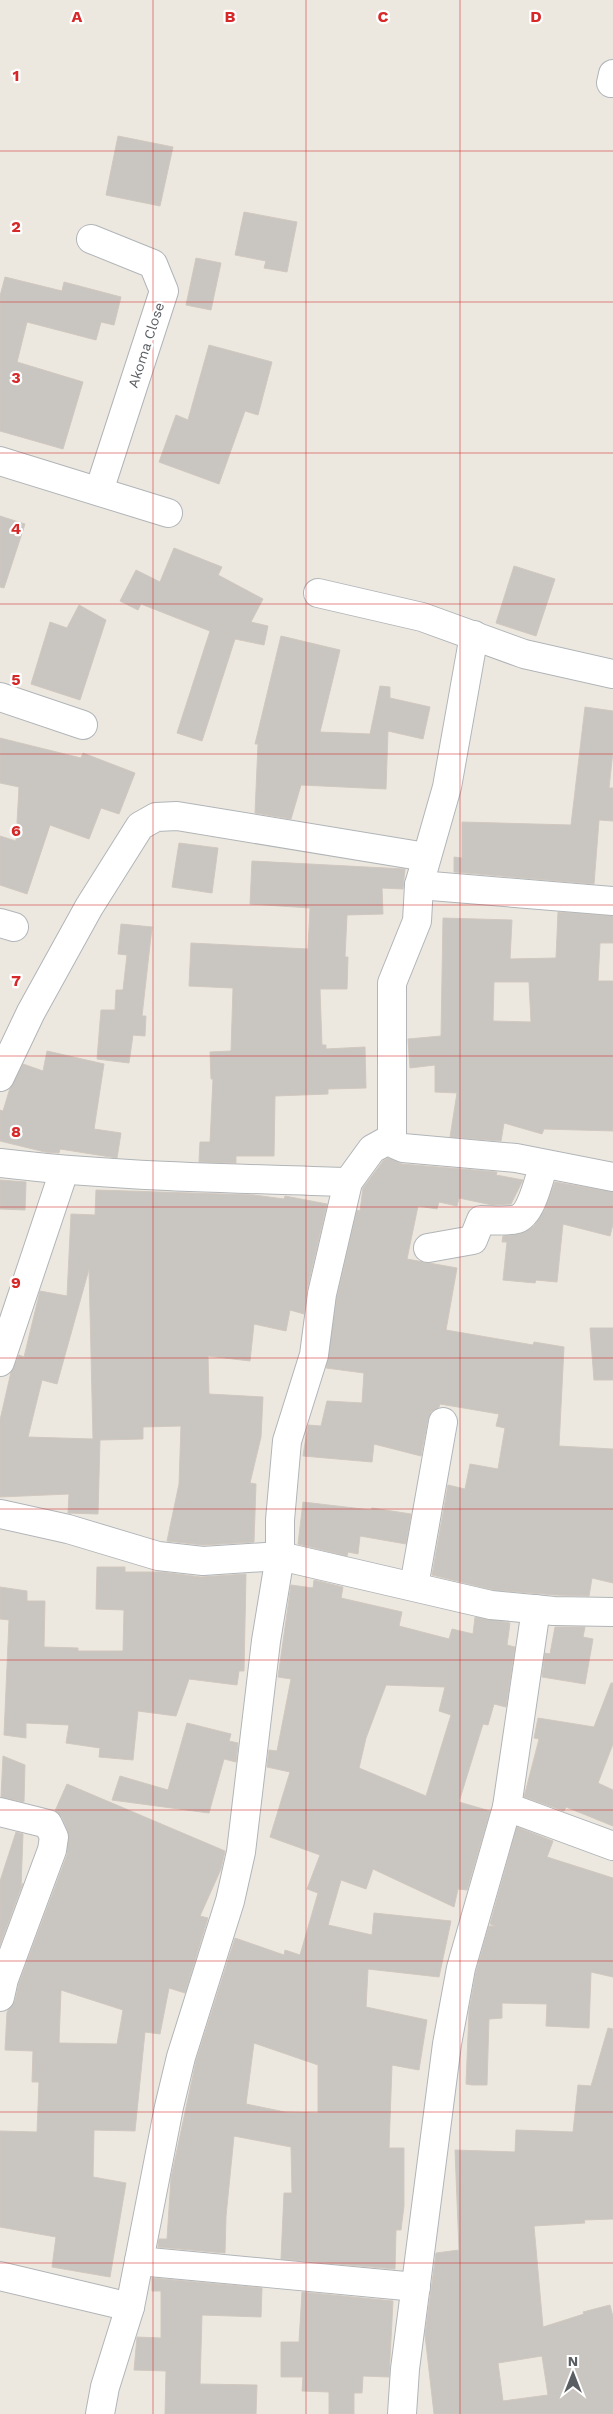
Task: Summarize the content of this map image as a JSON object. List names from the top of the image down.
{
  "streets": {
    "street": ["Akoma Close"]
  },
  "north": "top",
  "grid": {
    "columns": [
      "A",
      "B",
      "C",
      "D"
    ],
    "rows": [
      "1",
      "2",
      "3",
      "4",
      "5",
      "6",
      "7",
      "8",
      "9"
    ]
  }
}
